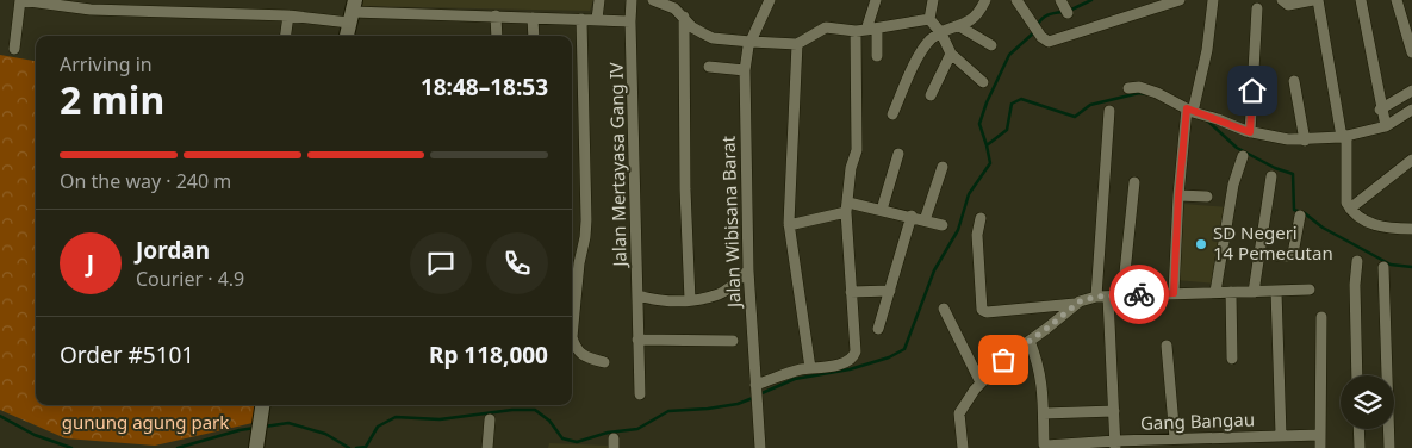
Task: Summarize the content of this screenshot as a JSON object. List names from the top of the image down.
{
  "streets": {
    "street": ["Jalan Mertayasa Gang IV", "Jalan Wibisana Barat", "Gang Bangau"]
  },
  "parks": ["gunung agung park"],
  "places": ["SD Negeri 14 Pemecutan"],
  "page": {
    "heading": ["2 min", "Arriving in", "18:48–18:53"],
    "panel": [
      "Jordan",
      "Courier · 4.9",
      "Order #5101",
      "Rp 118,000"
    ],
    "bar": "On the way · 240 m",
    "round": "J"
  }
}
